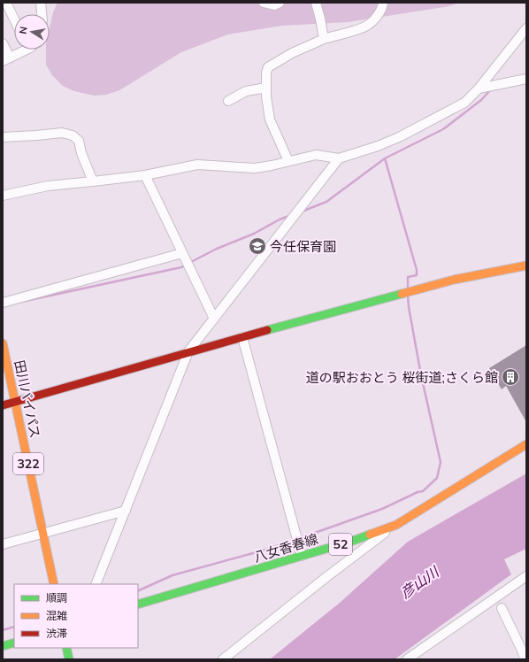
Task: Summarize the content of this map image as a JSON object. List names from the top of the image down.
{
  "streets": {
    "main road": [
      "田川バイパス",
      "322",
      "52",
      "八女香春線"
    ]
  },
  "water": ["彦山川"],
  "places": {
    "school or university": ["今任保育園"],
    "building": ["道の駅おおとう 桜街道;さくら館"]
  },
  "legend": ["順調", "混雑", "渋滞"],
  "north": "left"
}
